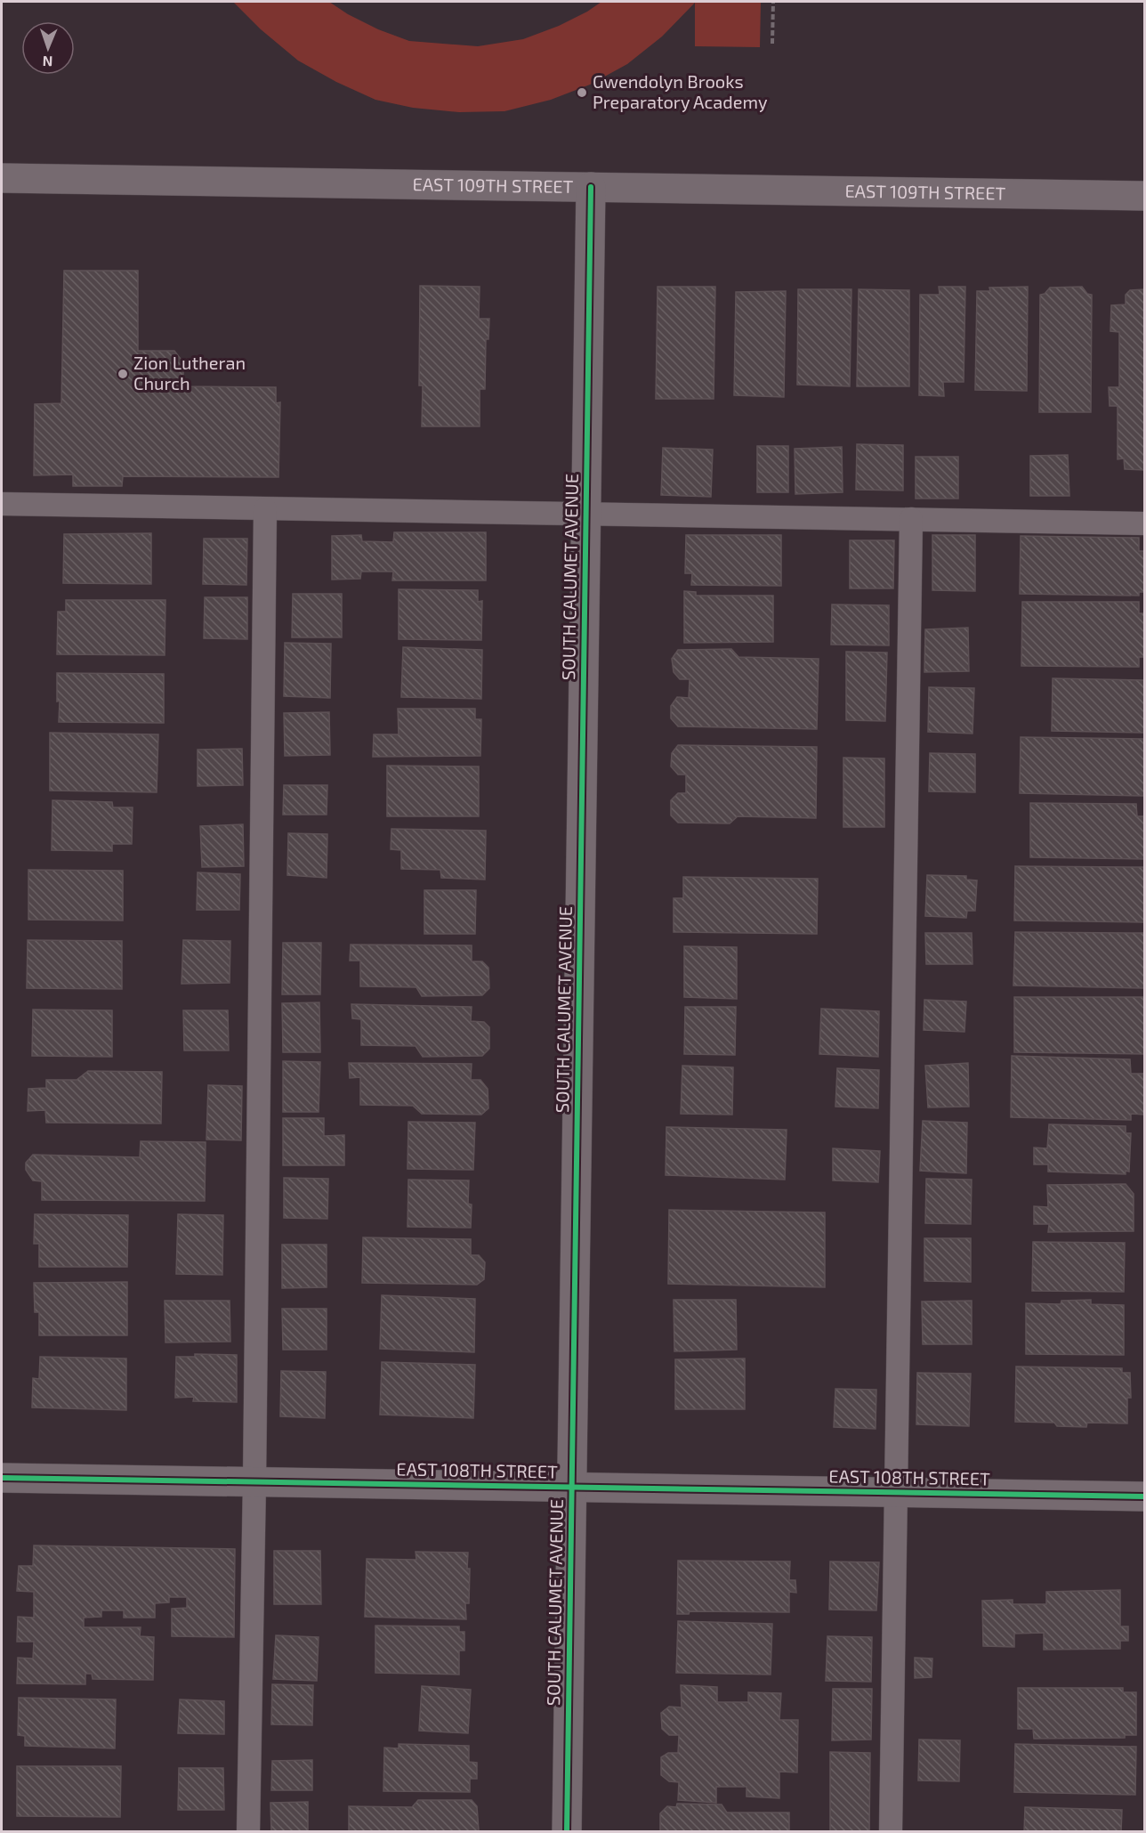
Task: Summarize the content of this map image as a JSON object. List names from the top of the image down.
{
  "streets": {
    "street": ["EAST 109TH STREET", "SOUTH CALUMET AVENUE", "EAST 108TH STREET"]
  },
  "crossings": [
    ["EAST 109TH STREET", "SOUTH CALUMET AVENUE"],
    ["SOUTH CALUMET AVENUE", "EAST 108TH STREET"]
  ],
  "places": ["Gwendolyn Brooks Preparatory Academy", "Zion Lutheran Church"],
  "north": "bottom"
}
